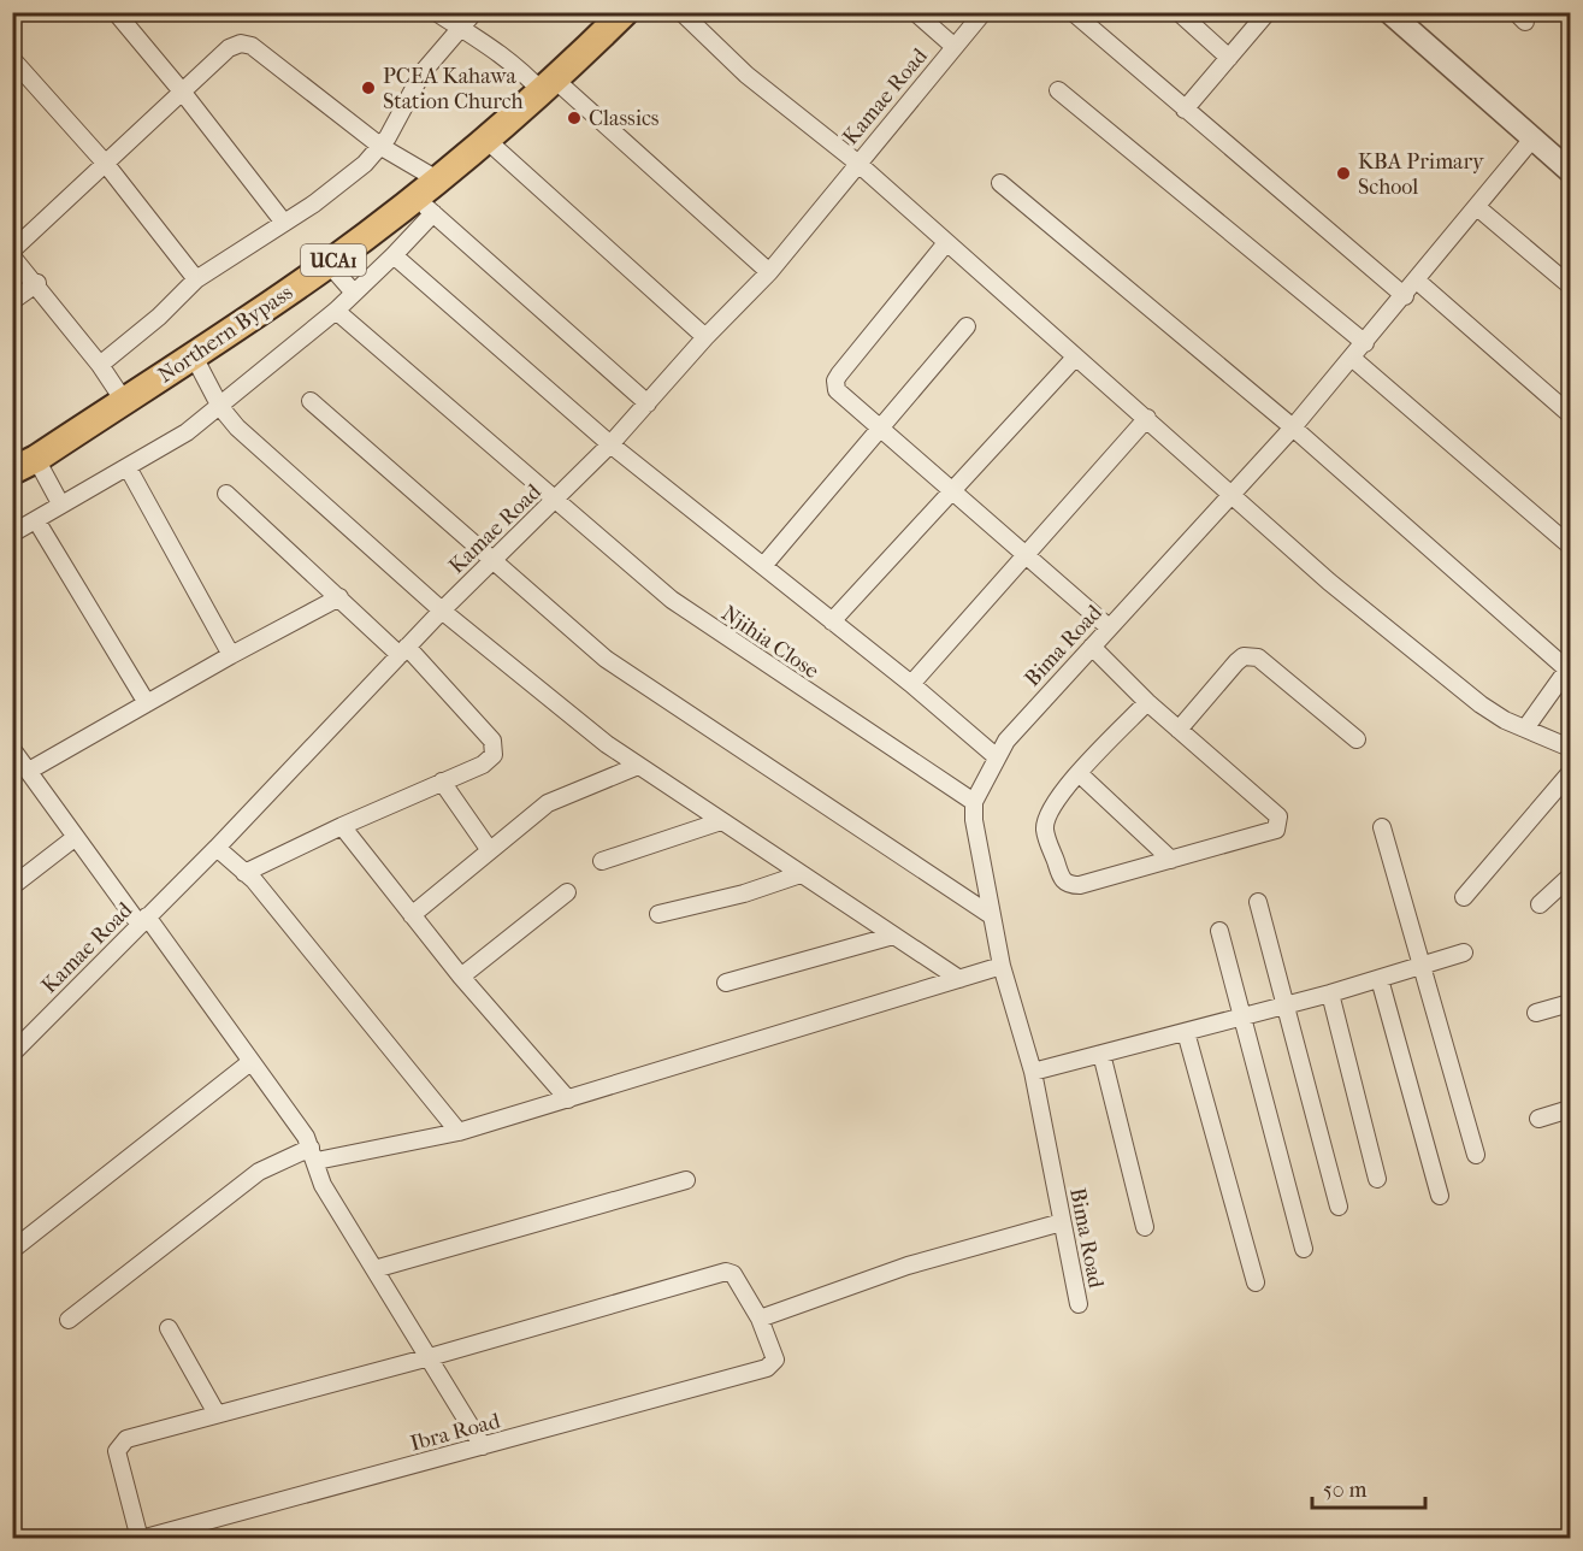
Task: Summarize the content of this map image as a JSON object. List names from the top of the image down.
{
  "streets": {
    "main road": ["UCA1", "Northern Bypass"],
    "street": [
      "Kamae Road",
      "Njihia Close",
      "Bima Road",
      "Ibra Road"
    ]
  },
  "crossings": [
    ["Kamae Road", "Njihia Close"],
    ["Njihia Close", "Bima Road"]
  ],
  "places": ["PCEA Kahawa Station Church", "Classics", "KBA Primary School"],
  "scale_bar": "50 m"
}
